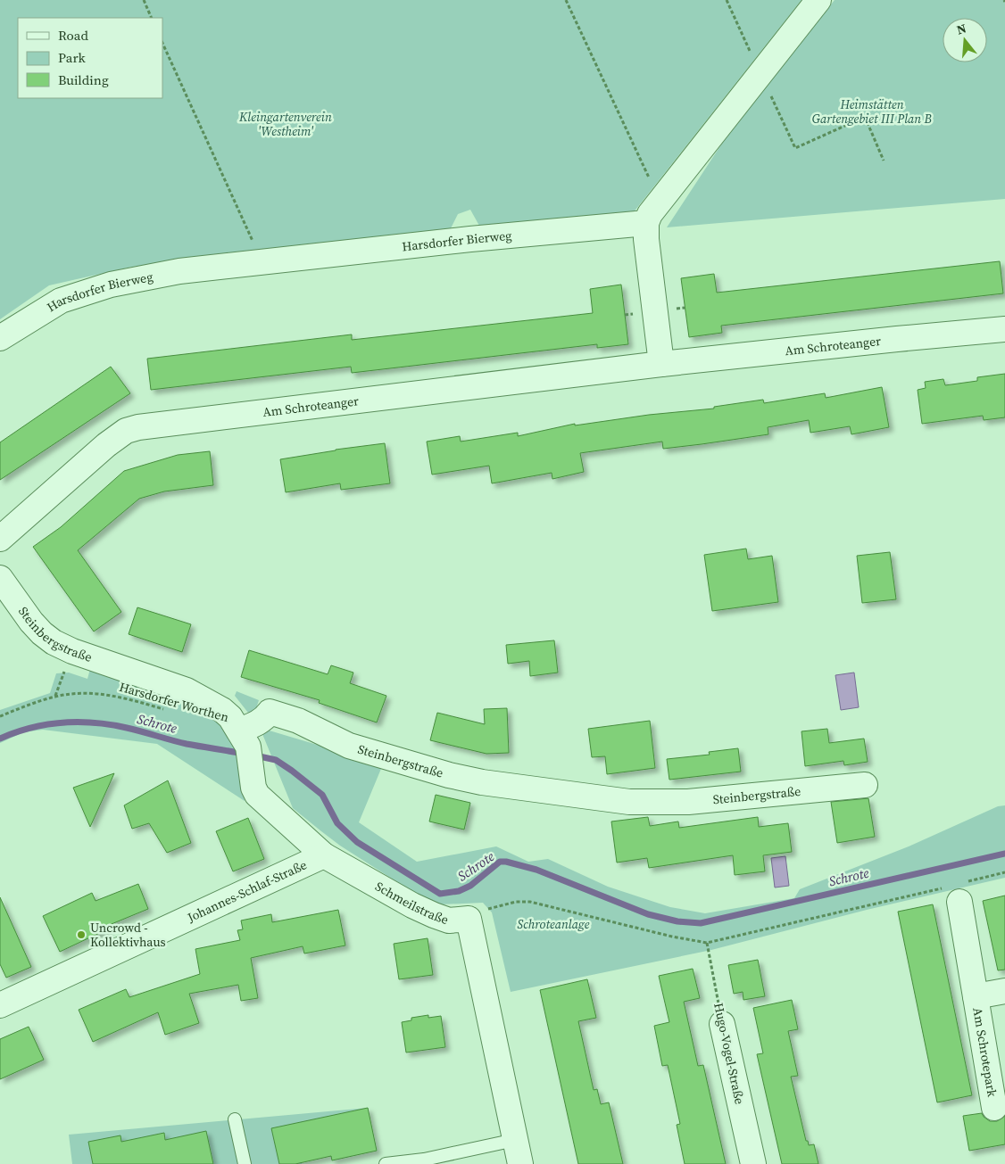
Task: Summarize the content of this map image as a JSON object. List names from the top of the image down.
{
  "streets": {
    "street": [
      "Harsdorfer Bierweg",
      "Am Schroteanger",
      "Steinbergstraße",
      "Johannes-Schlaf-Straße",
      "Schmeilstraße",
      "Am Schrotepark",
      "Hugo-Vogel-Straße"
    ],
    "path": ["Harsdorfer Worthen"]
  },
  "crossings": [
    ["Steinbergstraße", "Schmeilstraße"],
    ["Johannes-Schlaf-Straße", "Schmeilstraße"]
  ],
  "water": ["Schrote"],
  "parks": ["Heimstätten Gartengebiet III Plan B", "Kleingartenverein 'Westheim'", "Schroteanlage"],
  "places": ["Uncrowd - Kollektivhaus"],
  "legend": ["Road", "Park", "Building"],
  "north": "top"
}
